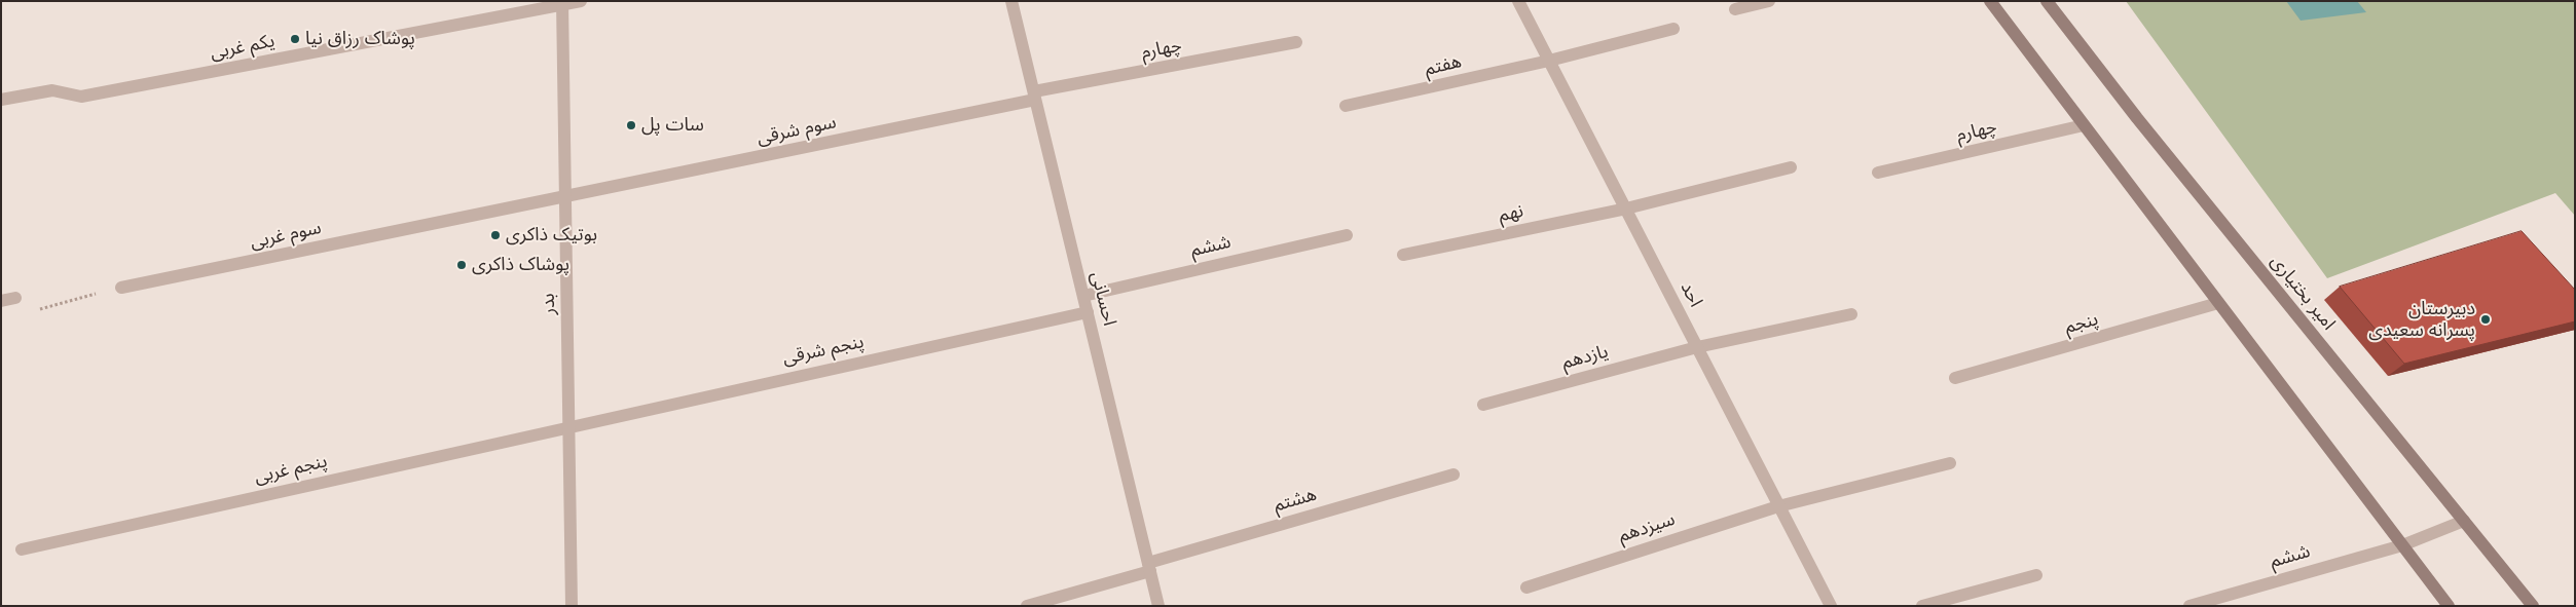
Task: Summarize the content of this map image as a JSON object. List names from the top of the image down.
{
  "streets": {
    "main road": ["امیر بختیاری"],
    "street": [
      "یکم غربی",
      "چهارم",
      "هفتم",
      "سوم شرقی",
      "نهم",
      "سوم غربی",
      "ششم",
      "احد",
      "احسانی",
      "بدر",
      "پنجم",
      "پنجم شرقی",
      "یازدهم",
      "پنجم غربی",
      "هشتم",
      "سیزدهم"
    ]
  },
  "crossings": [
    ["یکم غربی", "بدر"],
    ["چهارم", "سوم شرقی"],
    ["چهارم", "احسانی"],
    ["هفتم", "احد"],
    ["سوم شرقی", "سوم غربی"],
    ["سوم شرقی", "احسانی"],
    ["سوم شرقی", "بدر"],
    ["نهم", "احد"],
    ["سوم غربی", "بدر"],
    ["ششم", "امیر بختیاری"],
    ["ششم", "احسانی"],
    ["احد", "یازدهم"],
    ["احد", "سیزدهم"],
    ["احسانی", "پنجم شرقی"],
    ["احسانی", "هشتم"],
    ["بدر", "پنجم شرقی"],
    ["بدر", "پنجم غربی"],
    ["پنجم شرقی", "پنجم غربی"]
  ],
  "places": [
    "پوشاک رزاق نیا",
    "سات پل",
    "بوتیک ذاکری",
    "پوشاک ذاکری",
    "دبیرستان پسرانه سعیدی"
  ]
}
